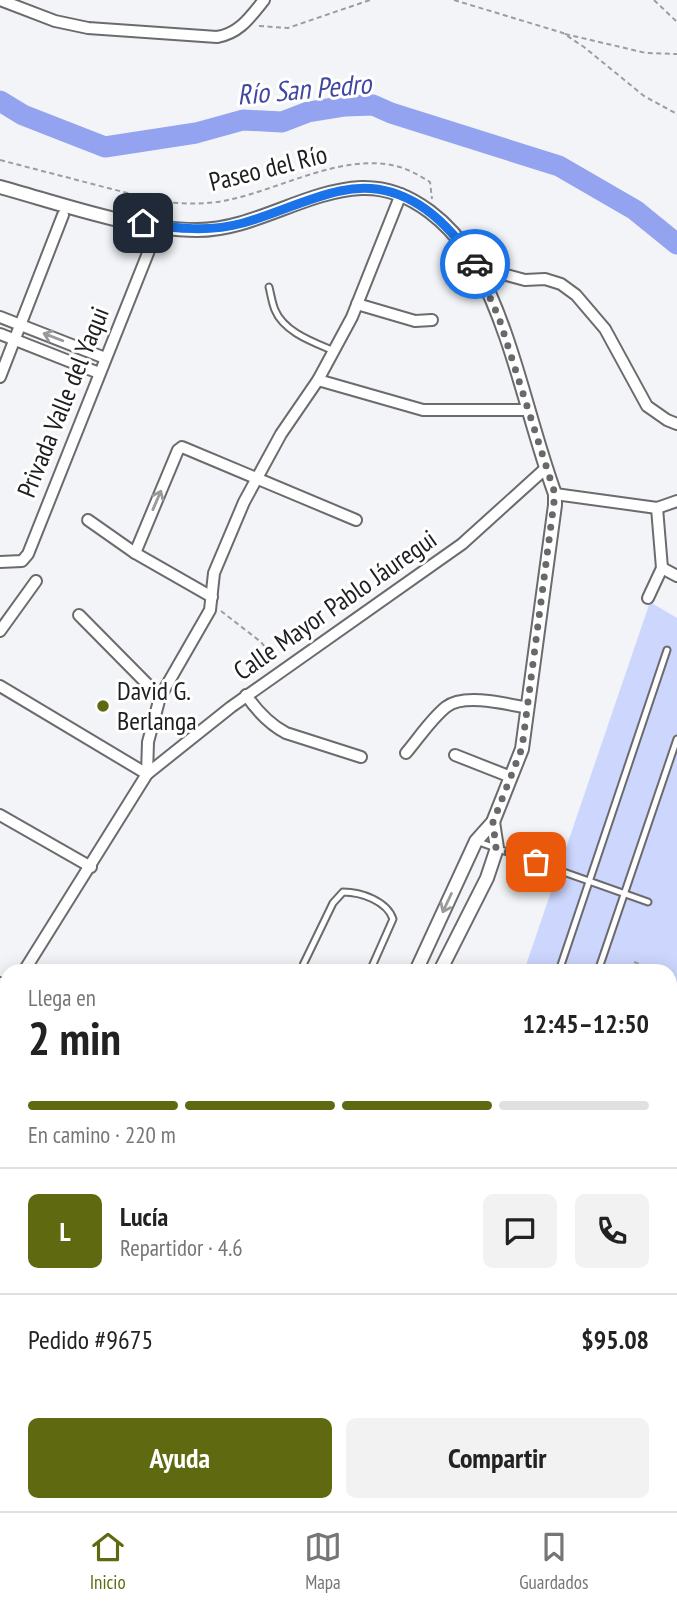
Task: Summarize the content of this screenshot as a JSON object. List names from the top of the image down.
{
  "streets": {
    "street": ["Privada Valle del Yaqui", "Calle Mayor Pablo Jáuregui"],
    "path": ["Paseo del Río"]
  },
  "water": ["Río San Pedro"],
  "places": ["David G. Berlanga"],
  "page": {
    "heading": ["2 min", "Llega en", "12:45–12:50"],
    "panel": [
      "Lucía",
      "Repartidor · 4.6",
      "Pedido #9675",
      "$95.08"
    ],
    "bar": "En camino · 220 m",
    "round": "L",
    "buttons": ["Ayuda", "Compartir"],
    "tabs": ["Inicio", "Mapa", "Guardados"]
  }
}
